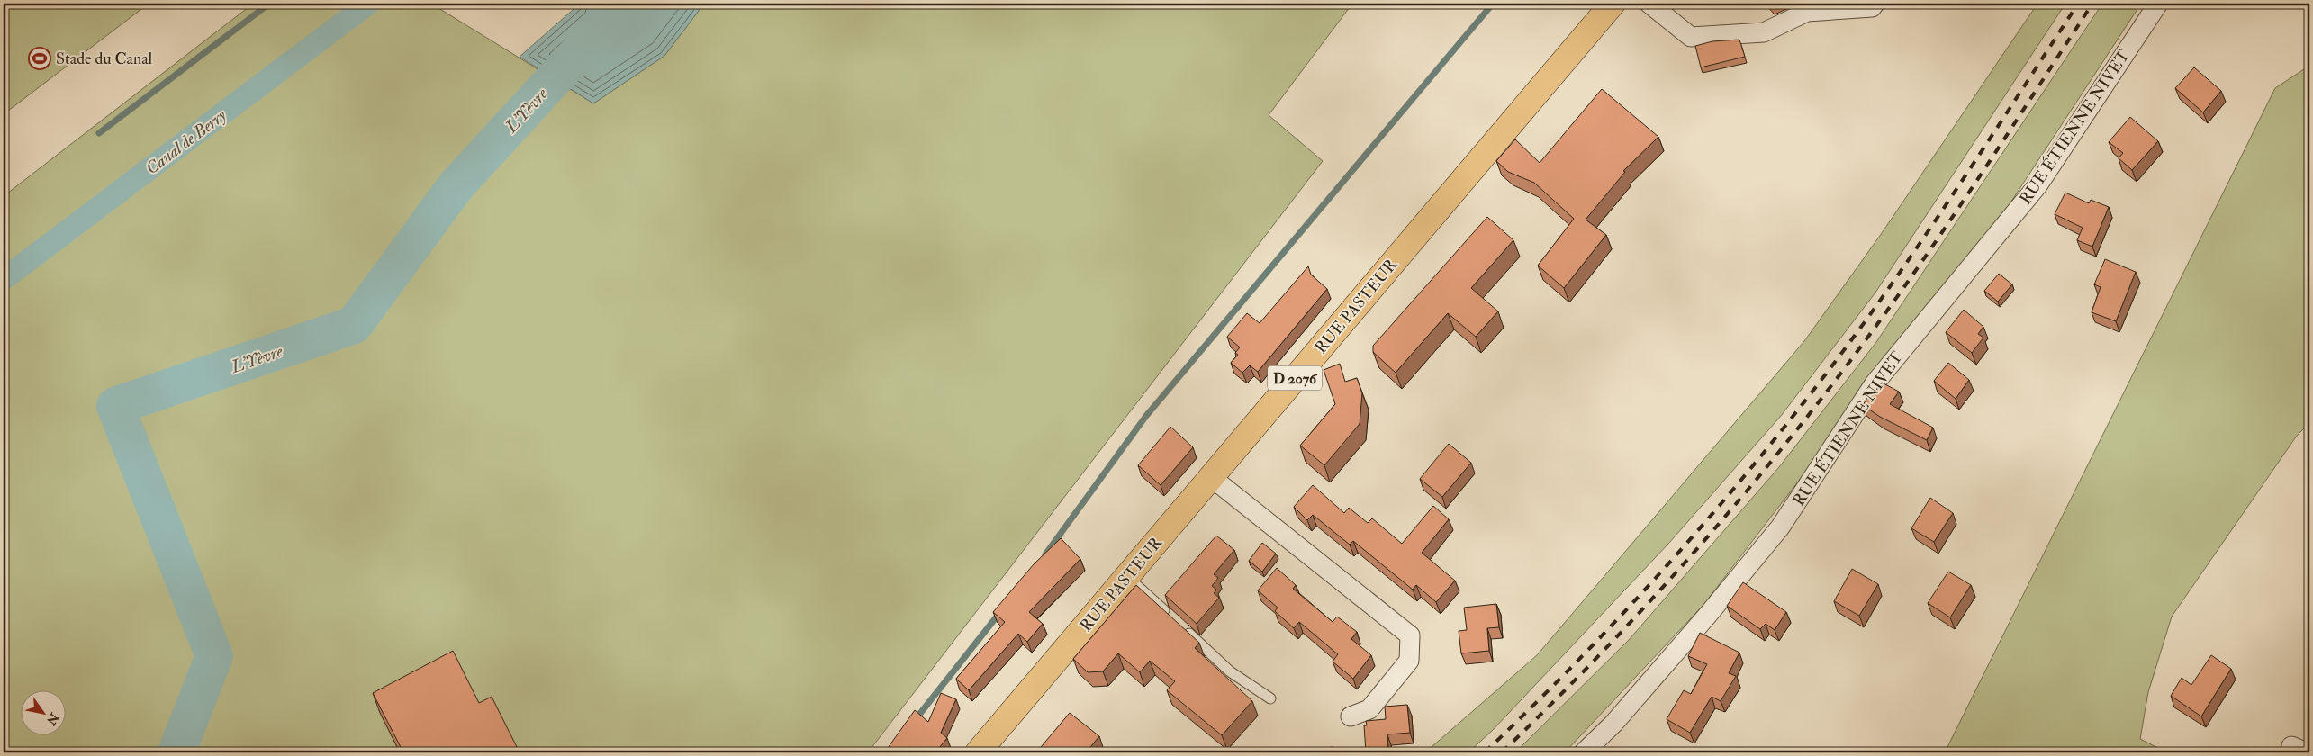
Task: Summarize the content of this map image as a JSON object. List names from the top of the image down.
{
  "streets": {
    "main road": ["RUE PASTEUR", "D 2076"],
    "street": ["RUE ÉTIENNE NIVET"]
  },
  "water": ["L'Yèvre", "Canal de Berry"],
  "places": {
    "sports": ["Stade du Canal"]
  },
  "north": "bottom right"
}
